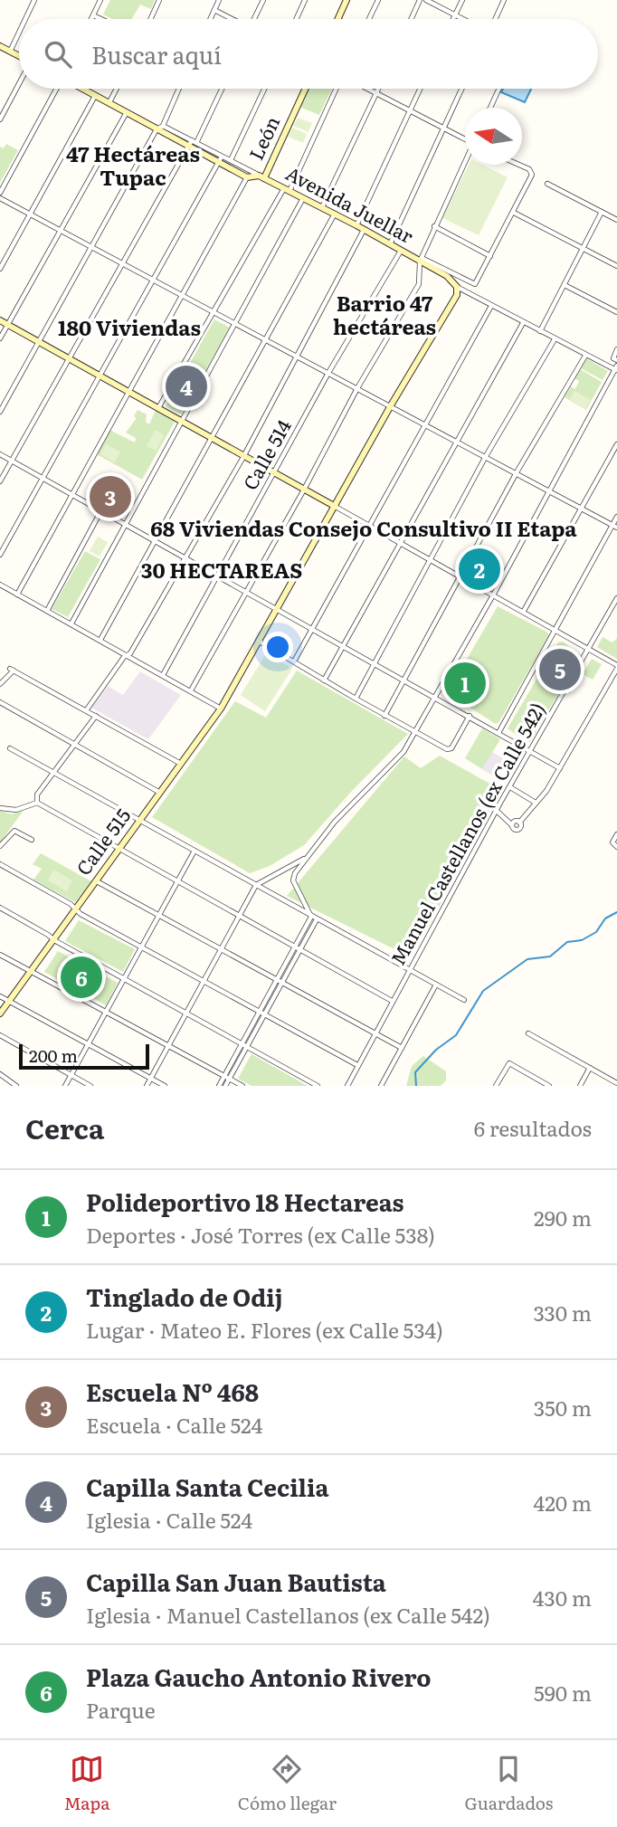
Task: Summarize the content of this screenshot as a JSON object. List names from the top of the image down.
{
  "streets": {
    "street": [
      "León",
      "Avenida Juellar",
      "Calle 514",
      "Manuel Castellanos (ex Calle 542)",
      "Calle 515"
    ]
  },
  "crossings": [
    ["León", "Avenida Juellar"],
    ["Avenida Juellar", "Calle 514"],
    ["Avenida Juellar", "Calle 515"]
  ],
  "districts": [
    "47 Hectáreas Tupac",
    "Barrio 47 hectáreas",
    "180 Viviendas",
    "68 Viviendas Consejo Consultivo II Etapa",
    "30 HECTAREAS"
  ],
  "scale_bar": "200 m",
  "north": "left",
  "page": {
    "search": "Buscar aquí",
    "pins": [
      "4",
      "3",
      "2",
      "5",
      "1",
      "6"
    ],
    "scale": "200 m",
    "heading": ["Cerca", "6 resultados"],
    "list": [
      {
        "mark": "1",
        "name": "Polideportivo 18 Hectareas",
        "note": "Deportes · José Torres (ex Calle 538)",
        "value": "290 m"
      },
      {
        "mark": "2",
        "name": "Tinglado de Odij",
        "note": "Lugar · Mateo E. Flores (ex Calle 534)",
        "value": "330 m"
      },
      {
        "mark": "3",
        "name": "Escuela Nº 468",
        "note": "Escuela · Calle 524",
        "value": "350 m"
      },
      {
        "mark": "4",
        "name": "Capilla Santa Cecilia",
        "note": "Iglesia · Calle 524",
        "value": "420 m"
      },
      {
        "mark": "5",
        "name": "Capilla San Juan Bautista",
        "note": "Iglesia · Manuel Castellanos (ex Calle 542)",
        "value": "430 m"
      },
      {
        "mark": "6",
        "name": "Plaza Gaucho Antonio Rivero",
        "note": "Parque",
        "value": "590 m"
      }
    ],
    "nav": ["Mapa", "Cómo llegar", "Guardados"]
  }
}
